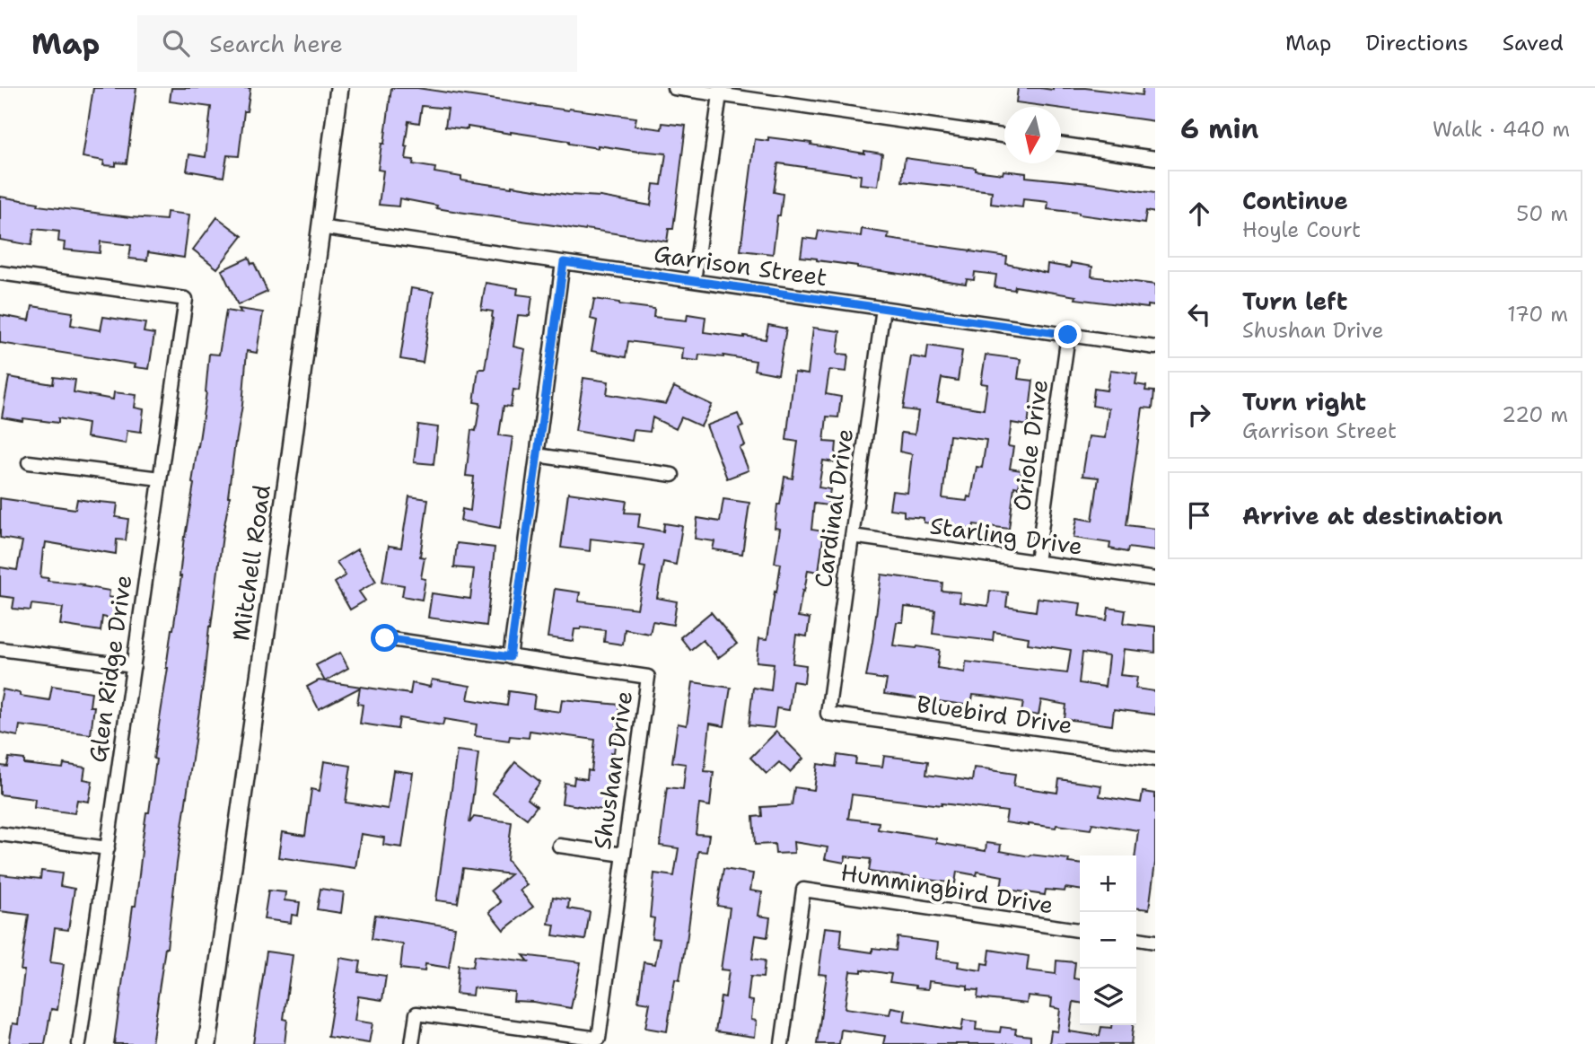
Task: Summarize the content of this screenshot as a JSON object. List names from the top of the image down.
{
  "streets": {
    "main road": ["Mitchell Road"],
    "street": [
      "Garrison Street",
      "Oriole Drive",
      "Cardinal Drive",
      "Starling Drive",
      "Glen Ridge Drive",
      "Bluebird Drive",
      "Shushan Drive",
      "Hummingbird Drive"
    ]
  },
  "crossings": [
    ["Garrison Street", "Oriole Drive"],
    ["Garrison Street", "Cardinal Drive"],
    ["Garrison Street", "Mitchell Road"],
    ["Oriole Drive", "Starling Drive"],
    ["Cardinal Drive", "Starling Drive"],
    ["Cardinal Drive", "Bluebird Drive"]
  ],
  "north": "bottom",
  "page": {
    "header": "Map",
    "search": "Search here",
    "nav": ["Map", "Directions", "Saved"],
    "heading": ["6 min", "Walk · 440 m"],
    "list": [
      ["Continue", "Hoyle Court", "50 m"],
      ["Turn left", "Shushan Drive", "170 m"],
      ["Turn right", "Garrison Street", "220 m"],
      "Arrive at destination"
    ],
    "map_buttons": ["+", "−"]
  }
}
